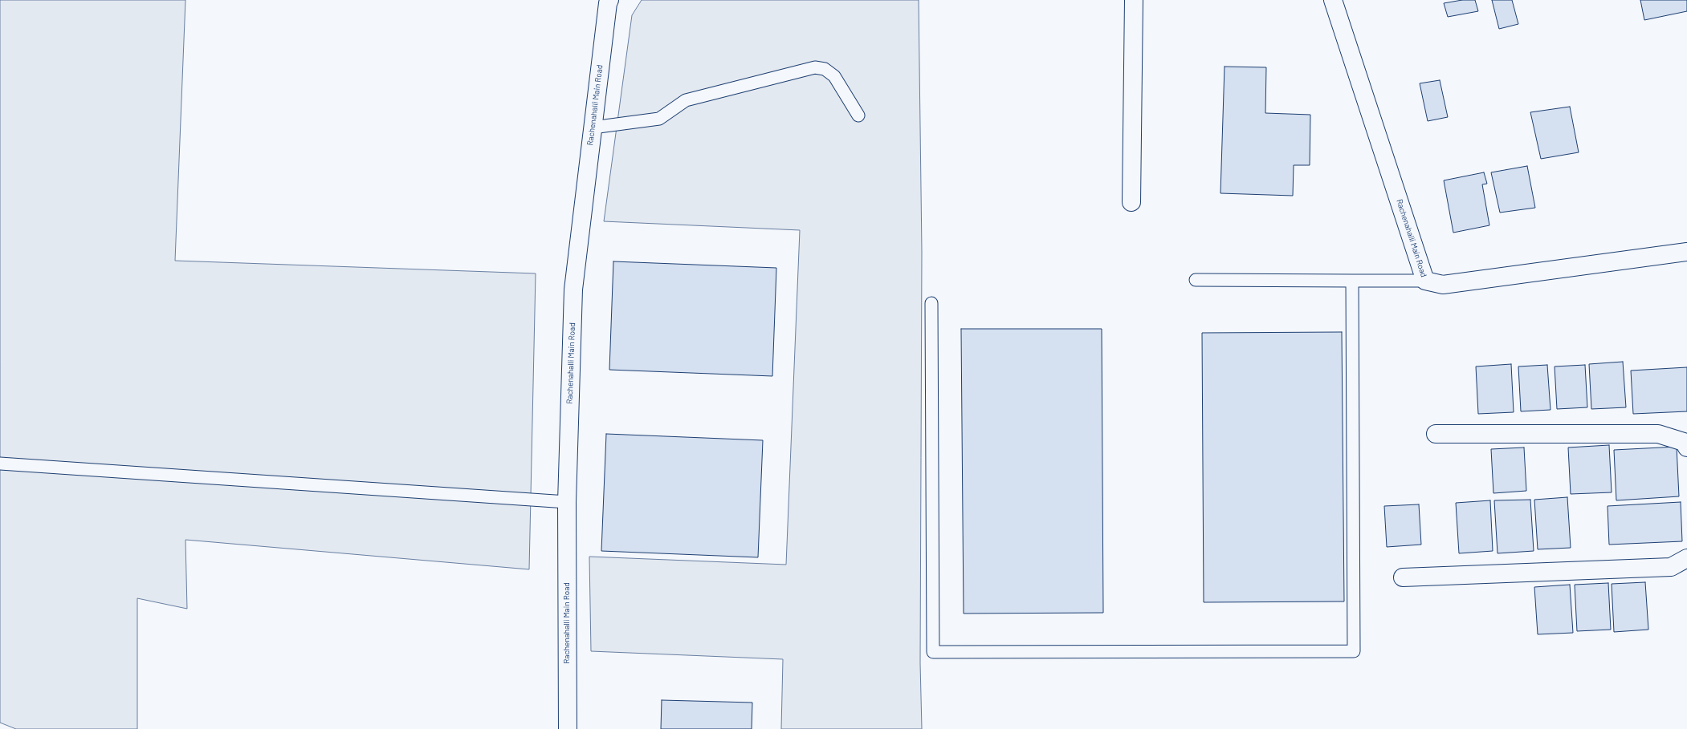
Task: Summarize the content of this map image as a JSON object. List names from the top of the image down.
{
  "streets": {
    "street": ["Rachenahalli Main Road"]
  }
}
